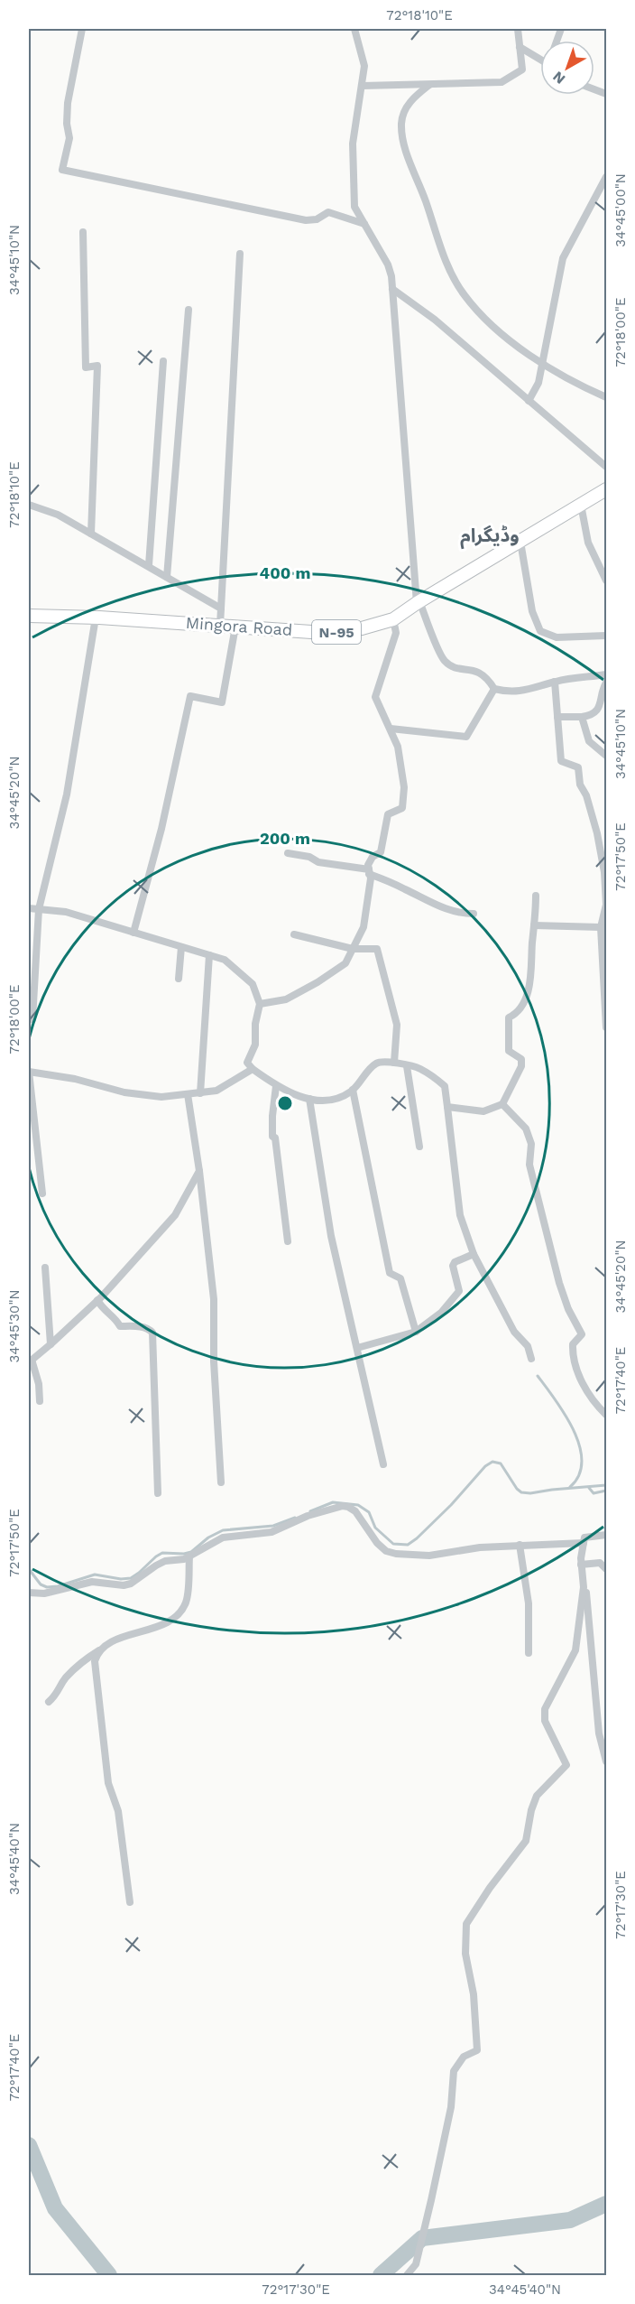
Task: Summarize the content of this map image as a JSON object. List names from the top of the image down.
{
  "streets": {
    "highway": ["Mingora Road", "N-95"]
  },
  "districts": ["وڈیگرام"],
  "north": "bottom left",
  "coordinates": [
    "72°18'10\"E",
    "34°45'00\"N",
    "34°45'10\"N",
    "72°18'00\"E",
    "34°45'20\"N",
    "72°17'50\"E",
    "34°45'30\"N",
    "72°17'40\"E",
    "34°45'40\"N",
    "72°17'30\"E"
  ],
  "rings": ["400 m", "200 m"]
}
